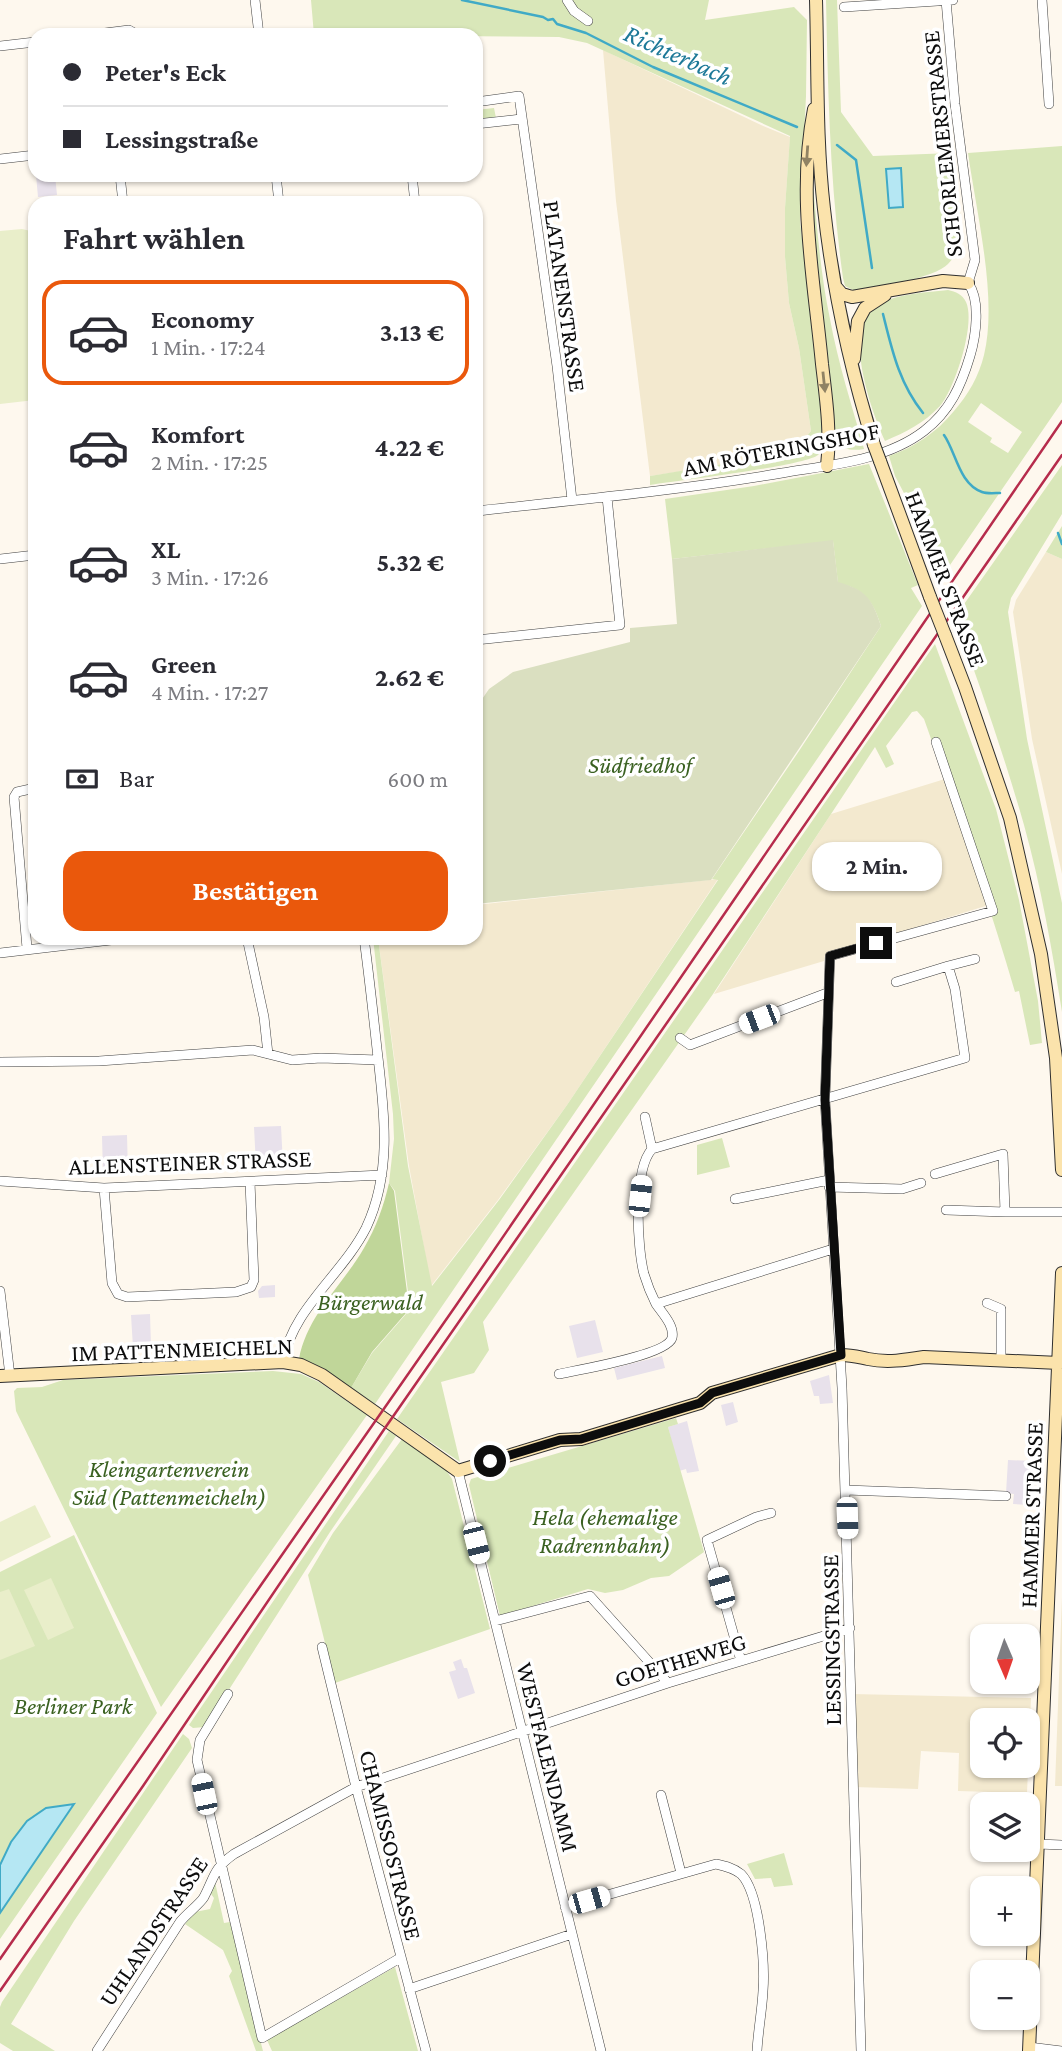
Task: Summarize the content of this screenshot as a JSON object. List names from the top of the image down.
{
  "streets": {
    "main road": ["HAMMER STRASSE", "IM PATTENMEICHELN"],
    "street": [
      "SCHORLEMERSTRASSE",
      "PLATANENSTRASSE",
      "AM RÖTERINGSHOF",
      "ALLENSTEINER STRASSE",
      "LESSINGSTRASSE",
      "GOETHEWEG",
      "WESTFALENDAMM",
      "CHAMISSOSTRASSE",
      "UHLANDSTRASSE"
    ]
  },
  "crossings": [
    ["SCHORLEMERSTRASSE", "AM RÖTERINGSHOF"],
    ["PLATANENSTRASSE", "AM RÖTERINGSHOF"],
    ["IM PATTENMEICHELN", "WESTFALENDAMM"],
    ["LESSINGSTRASSE", "GOETHEWEG"],
    ["GOETHEWEG", "WESTFALENDAMM"],
    ["GOETHEWEG", "UHLANDSTRASSE"],
    ["WESTFALENDAMM", "UHLANDSTRASSE"],
    ["CHAMISSOSTRASSE", "UHLANDSTRASSE"]
  ],
  "water": ["Richterbach"],
  "parks": [
    "Südfriedhof",
    "Bürgerwald",
    "Kleingartenverein Süd (Pattenmeicheln)",
    "Hela (ehemalige Radrennbahn)",
    "Berliner Park"
  ],
  "north": "bottom",
  "page": {
    "banner": ["Peter's Eck", "Lessingstraße"],
    "heading": "Fahrt wählen",
    "list": [
      {
        "name": "Economy",
        "note": "1 Min. · 17:24",
        "value": "3.13 €"
      },
      {
        "name": "Komfort",
        "note": "2 Min. · 17:25",
        "value": "4.22 €"
      },
      {
        "name": "XL",
        "note": "3 Min. · 17:26",
        "value": "5.32 €"
      },
      {
        "name": "Green",
        "note": "4 Min. · 17:27",
        "value": "2.62 €"
      }
    ],
    "pay": ["Bar", "600 m"],
    "buttons": "Bestätigen",
    "bubble": "2 Min.",
    "map_buttons": ["+", "−"]
  }
}
